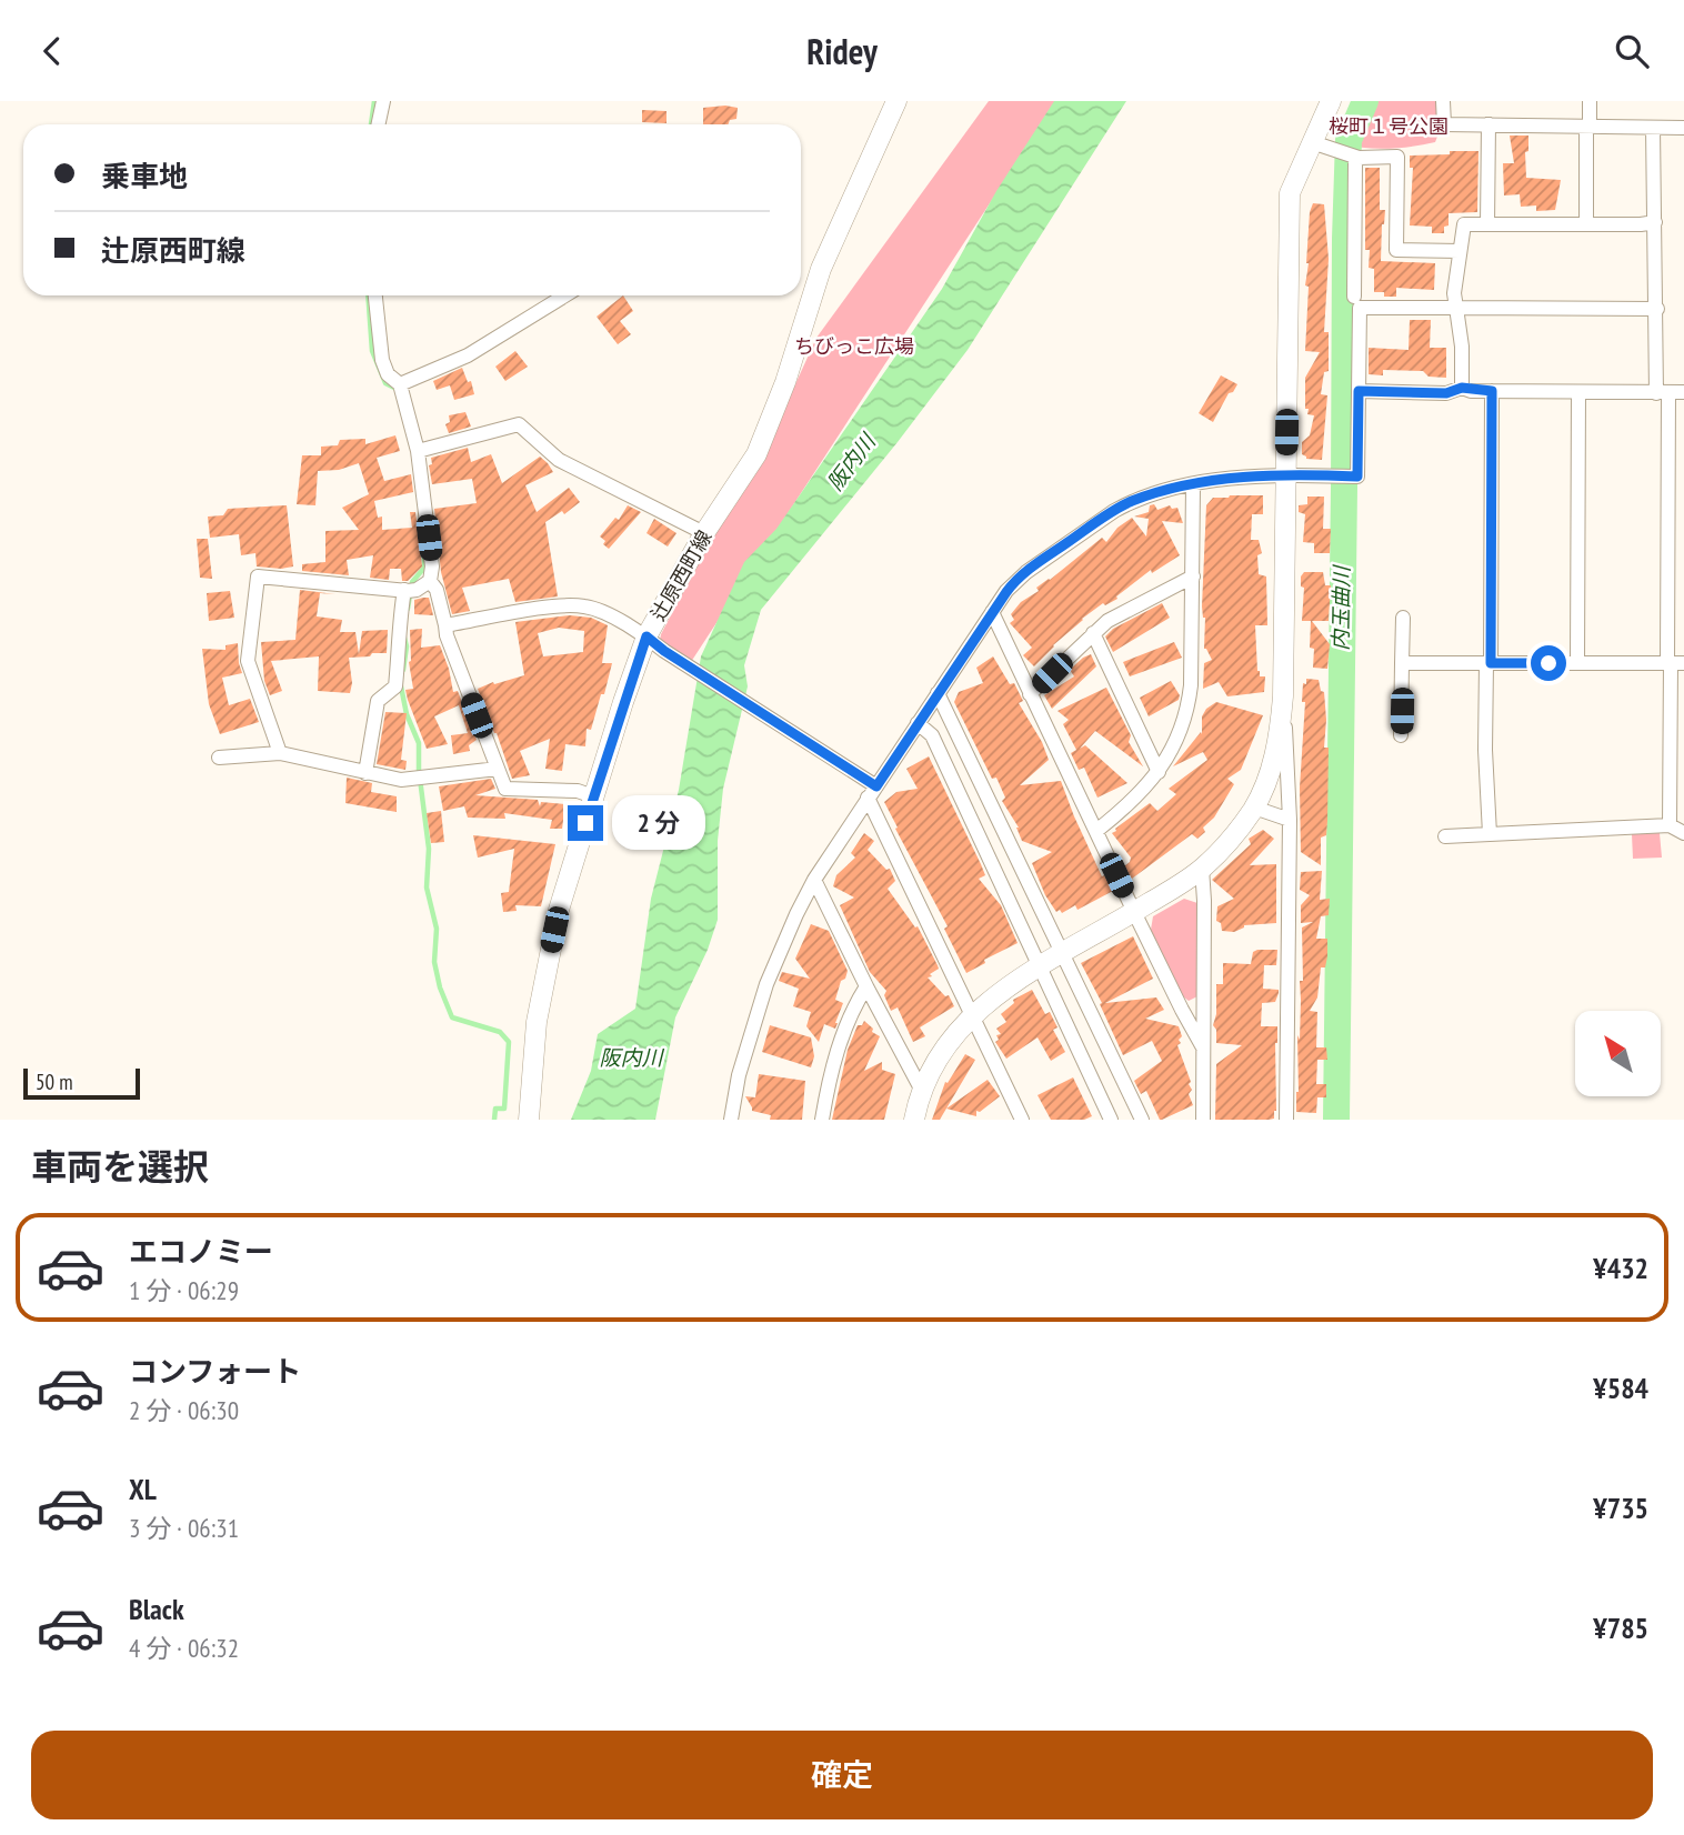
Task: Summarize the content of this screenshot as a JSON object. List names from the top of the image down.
{
  "streets": {
    "street": ["辻原西町線"]
  },
  "water": ["阪内川", "内玉曲川"],
  "parks": ["桜町１号公園", "ちびっこ広場"],
  "scale_bar": "50 m",
  "north": "top left",
  "page": {
    "header": "Ridey",
    "banner": ["乗車地", "辻原西町線"],
    "bubble": "2 分",
    "scale": "50 m",
    "heading": "車両を選択",
    "list": [
      {
        "name": "エコノミー",
        "note": "1 分 · 06:29",
        "value": "¥432"
      },
      {
        "name": "コンフォート",
        "note": "2 分 · 06:30",
        "value": "¥584"
      },
      {
        "name": "XL",
        "note": "3 分 · 06:31",
        "value": "¥735"
      },
      {
        "name": "Black",
        "note": "4 分 · 06:32",
        "value": "¥785"
      }
    ],
    "buttons": "確定"
  }
}
